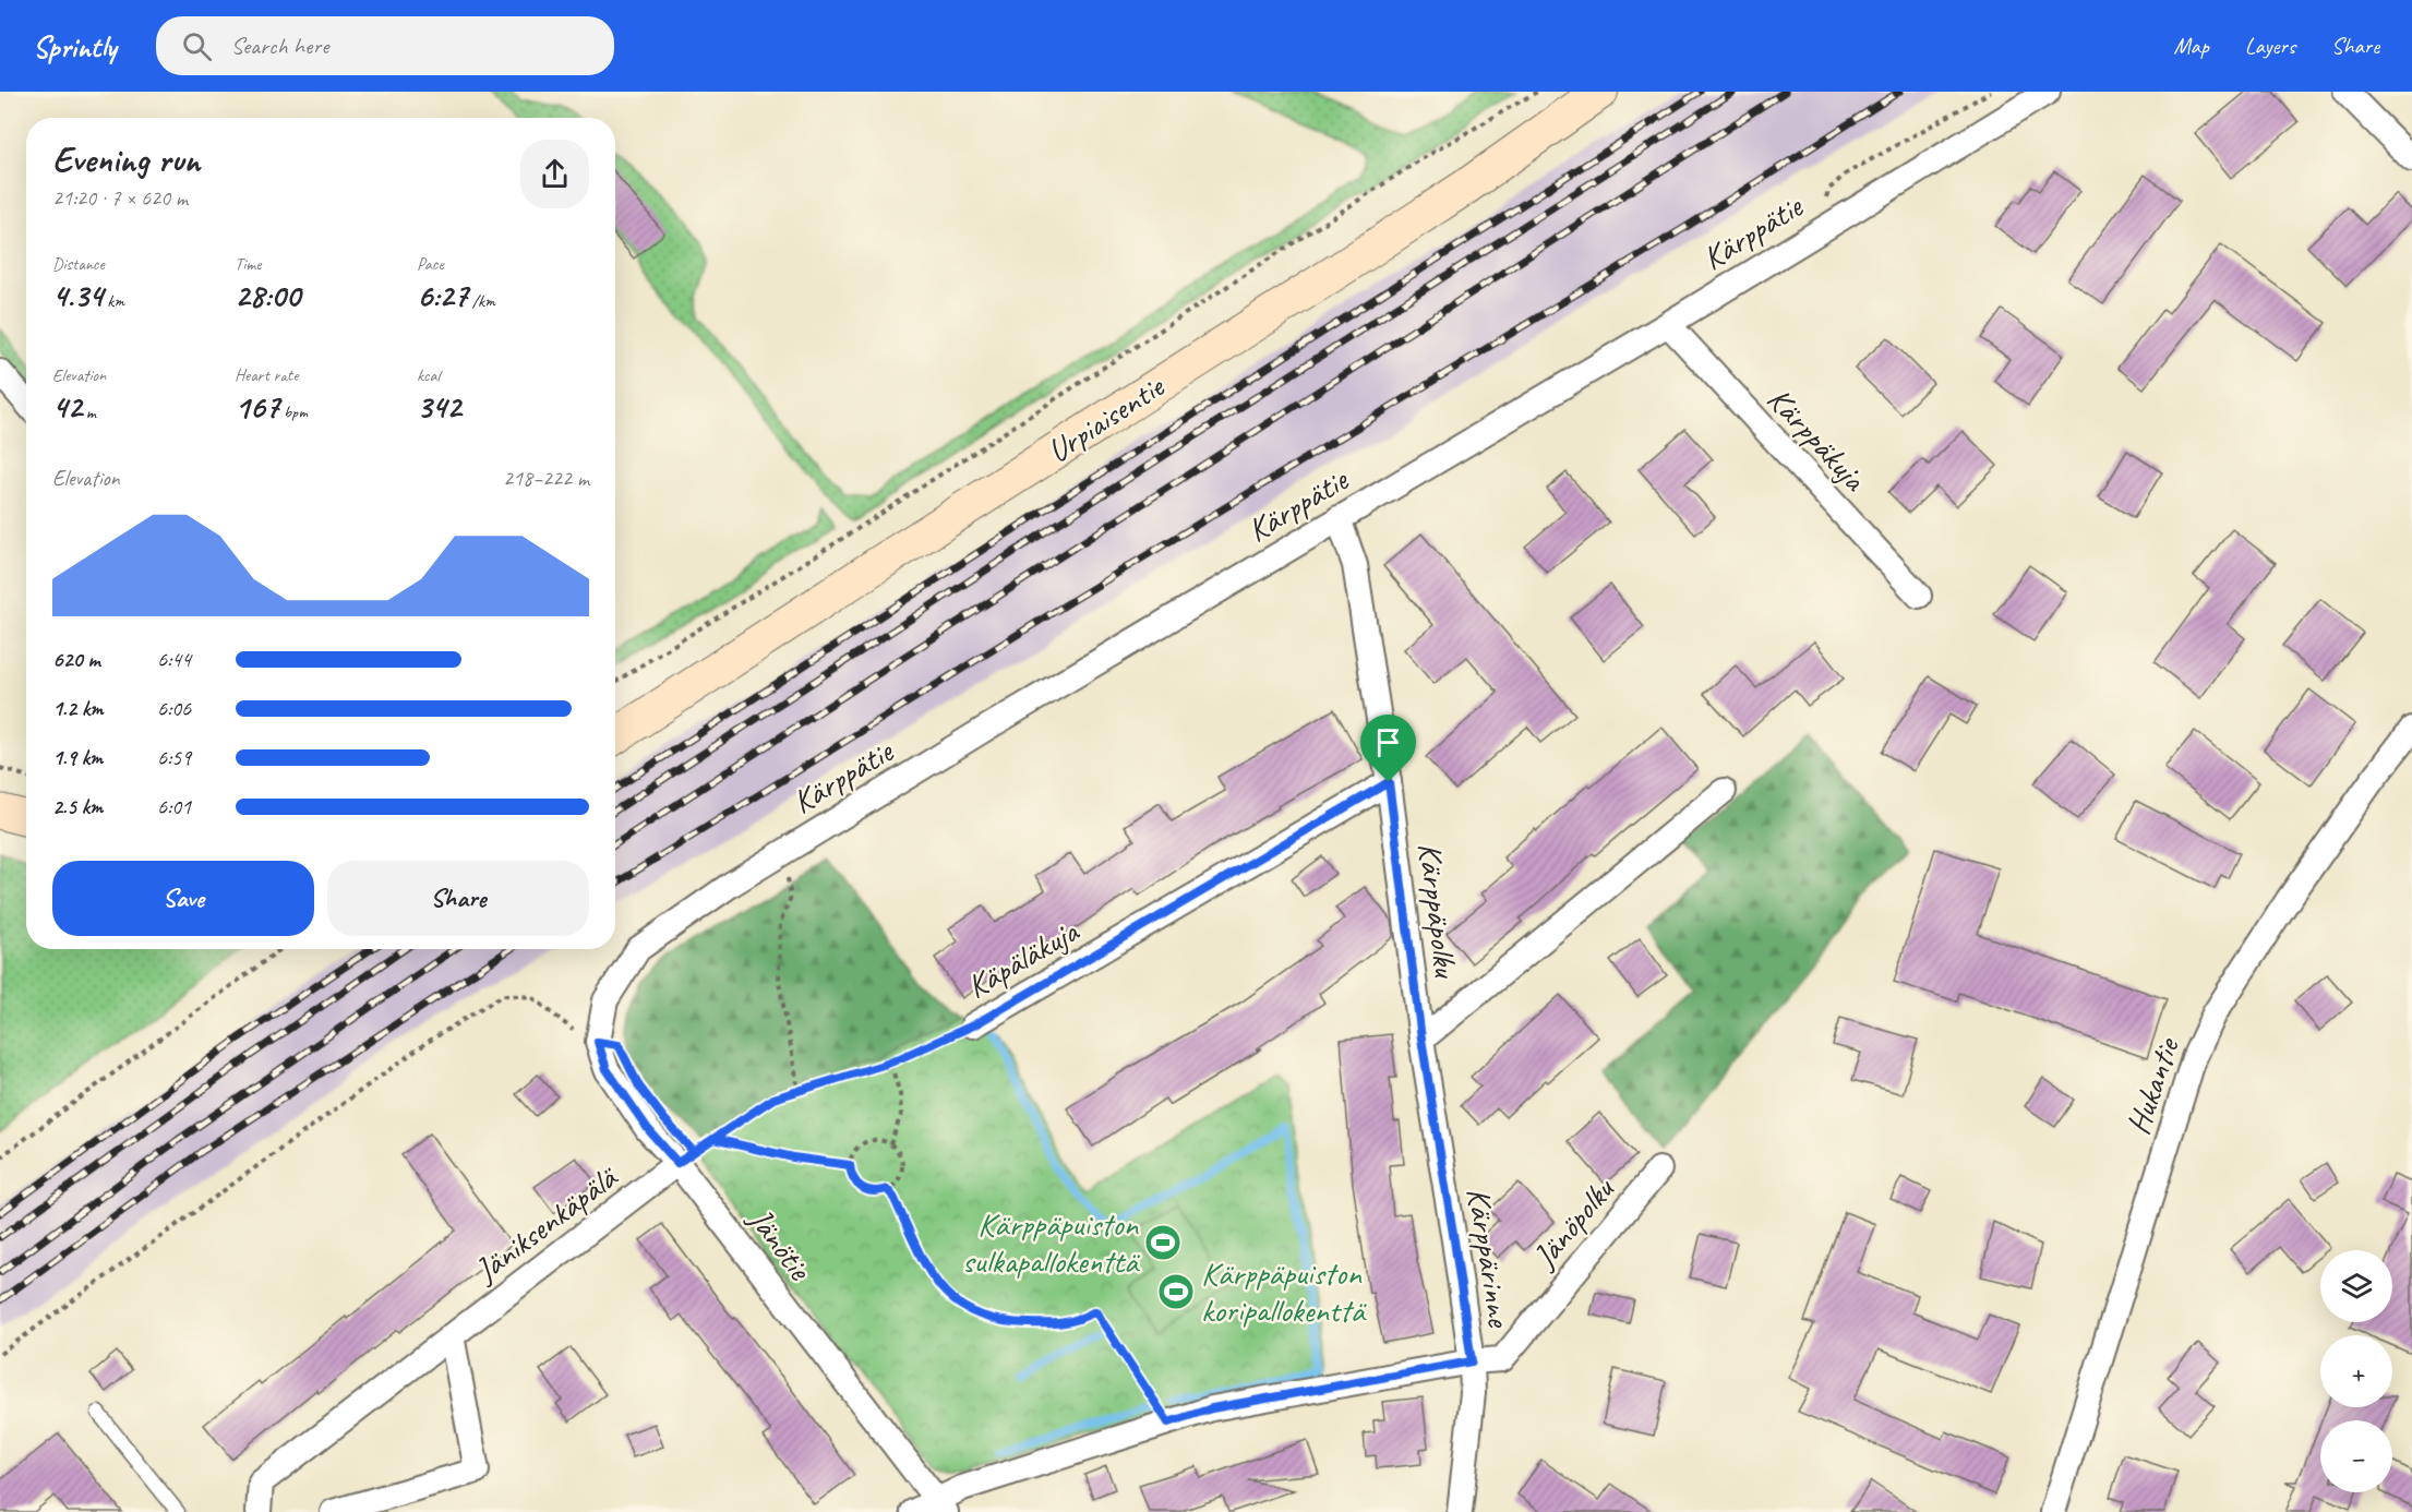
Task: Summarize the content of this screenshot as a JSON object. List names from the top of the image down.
{
  "streets": {
    "main road": ["Urpiaisentie"],
    "street": [
      "Kärppätie",
      "Kärppäkuja",
      "Kärppäpolku",
      "Käpäläkuja",
      "Hukantie",
      "Jänöpolku",
      "Jäniksenkäpälä",
      "Jänötie",
      "Kärppärinne"
    ]
  },
  "crossings": [
    ["Kärppätie", "Kärppäkuja"],
    ["Kärppätie", "Kärppäpolku"],
    ["Kärppätie", "Jänötie"],
    ["Kärppäpolku", "Käpäläkuja"],
    ["Kärppäpolku", "Kärppärinne"],
    ["Käpäläkuja", "Jäniksenkäpälä"],
    ["Käpäläkuja", "Jänötie"],
    ["Jänöpolku", "Kärppärinne"],
    ["Jäniksenkäpälä", "Jänötie"],
    ["Jänötie", "Kärppärinne"]
  ],
  "places": {
    "sports": ["Kärppäpuiston sulkapallokenttä", "Kärppäpuiston koripallokenttä"]
  },
  "page": {
    "header": "Sprintly",
    "search": "Search here",
    "nav": ["Map", "Layers", "Share"],
    "heading": ["Evening run", "21:20 · 7 × 620 m"],
    "stats": [
      ["Distance", "4.34 km"],
      ["Time", "28:00"],
      ["Pace", "6:27 /km"],
      ["Elevation", "42 m"],
      ["Heart rate", "167 bpm"],
      ["kcal", "342"]
    ],
    "chart": ["Elevation", "218–222 m"],
    "list": [
      {
        "name": "620 m",
        "note": "6:44"
      },
      {
        "name": "1.2 km",
        "note": "6:06"
      },
      {
        "name": "1.9 km",
        "note": "6:59"
      },
      {
        "name": "2.5 km",
        "note": "6:01"
      }
    ],
    "buttons": ["Save", "Share"],
    "map_buttons": ["+", "−"]
  }
}
